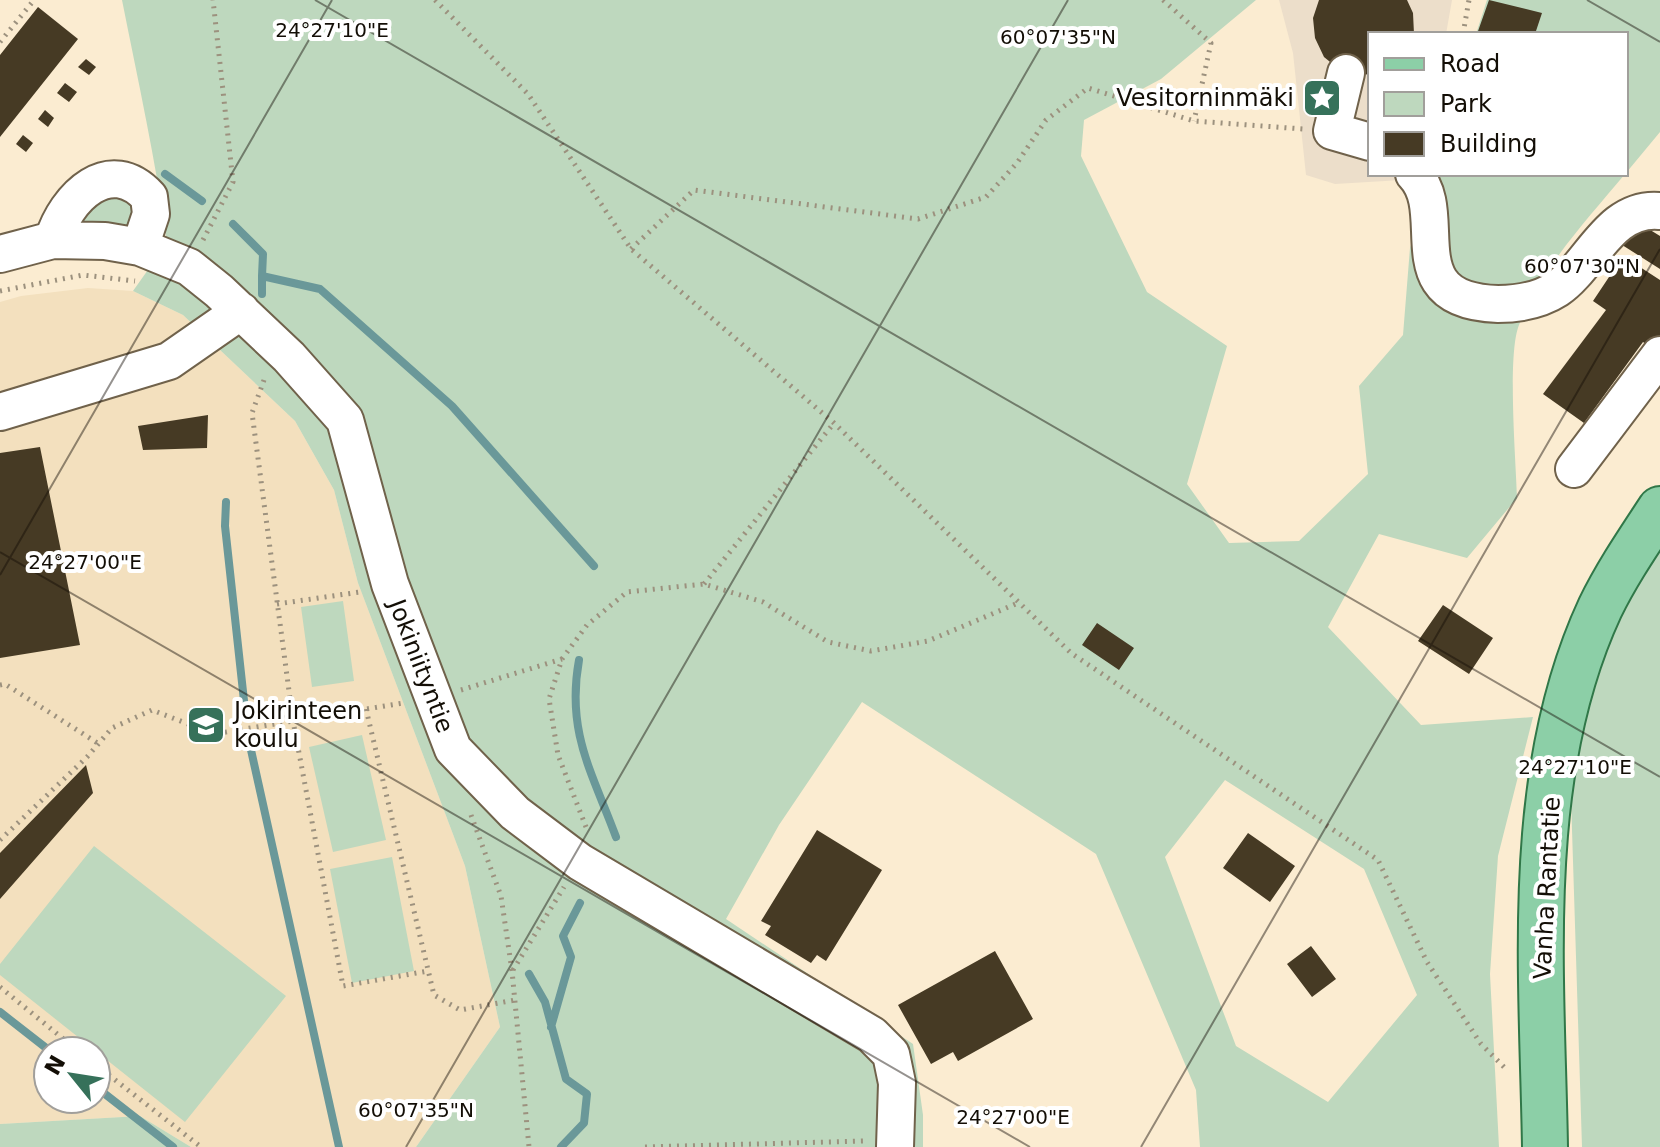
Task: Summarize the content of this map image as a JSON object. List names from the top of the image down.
{
  "streets": {
    "main road": ["Vanha Rantatie"],
    "street": ["Jokiniityntie"]
  },
  "places": {
    "place": ["Vesitorninmäki"],
    "school or university": ["Jokirinteen koulu"]
  },
  "legend": ["Road", "Park", "Building"],
  "north": "top left",
  "coordinates": [
    "24°27'10\"E",
    "60°07'35\"N",
    "60°07'30\"N",
    "24°27'00\"E"
  ]
}
